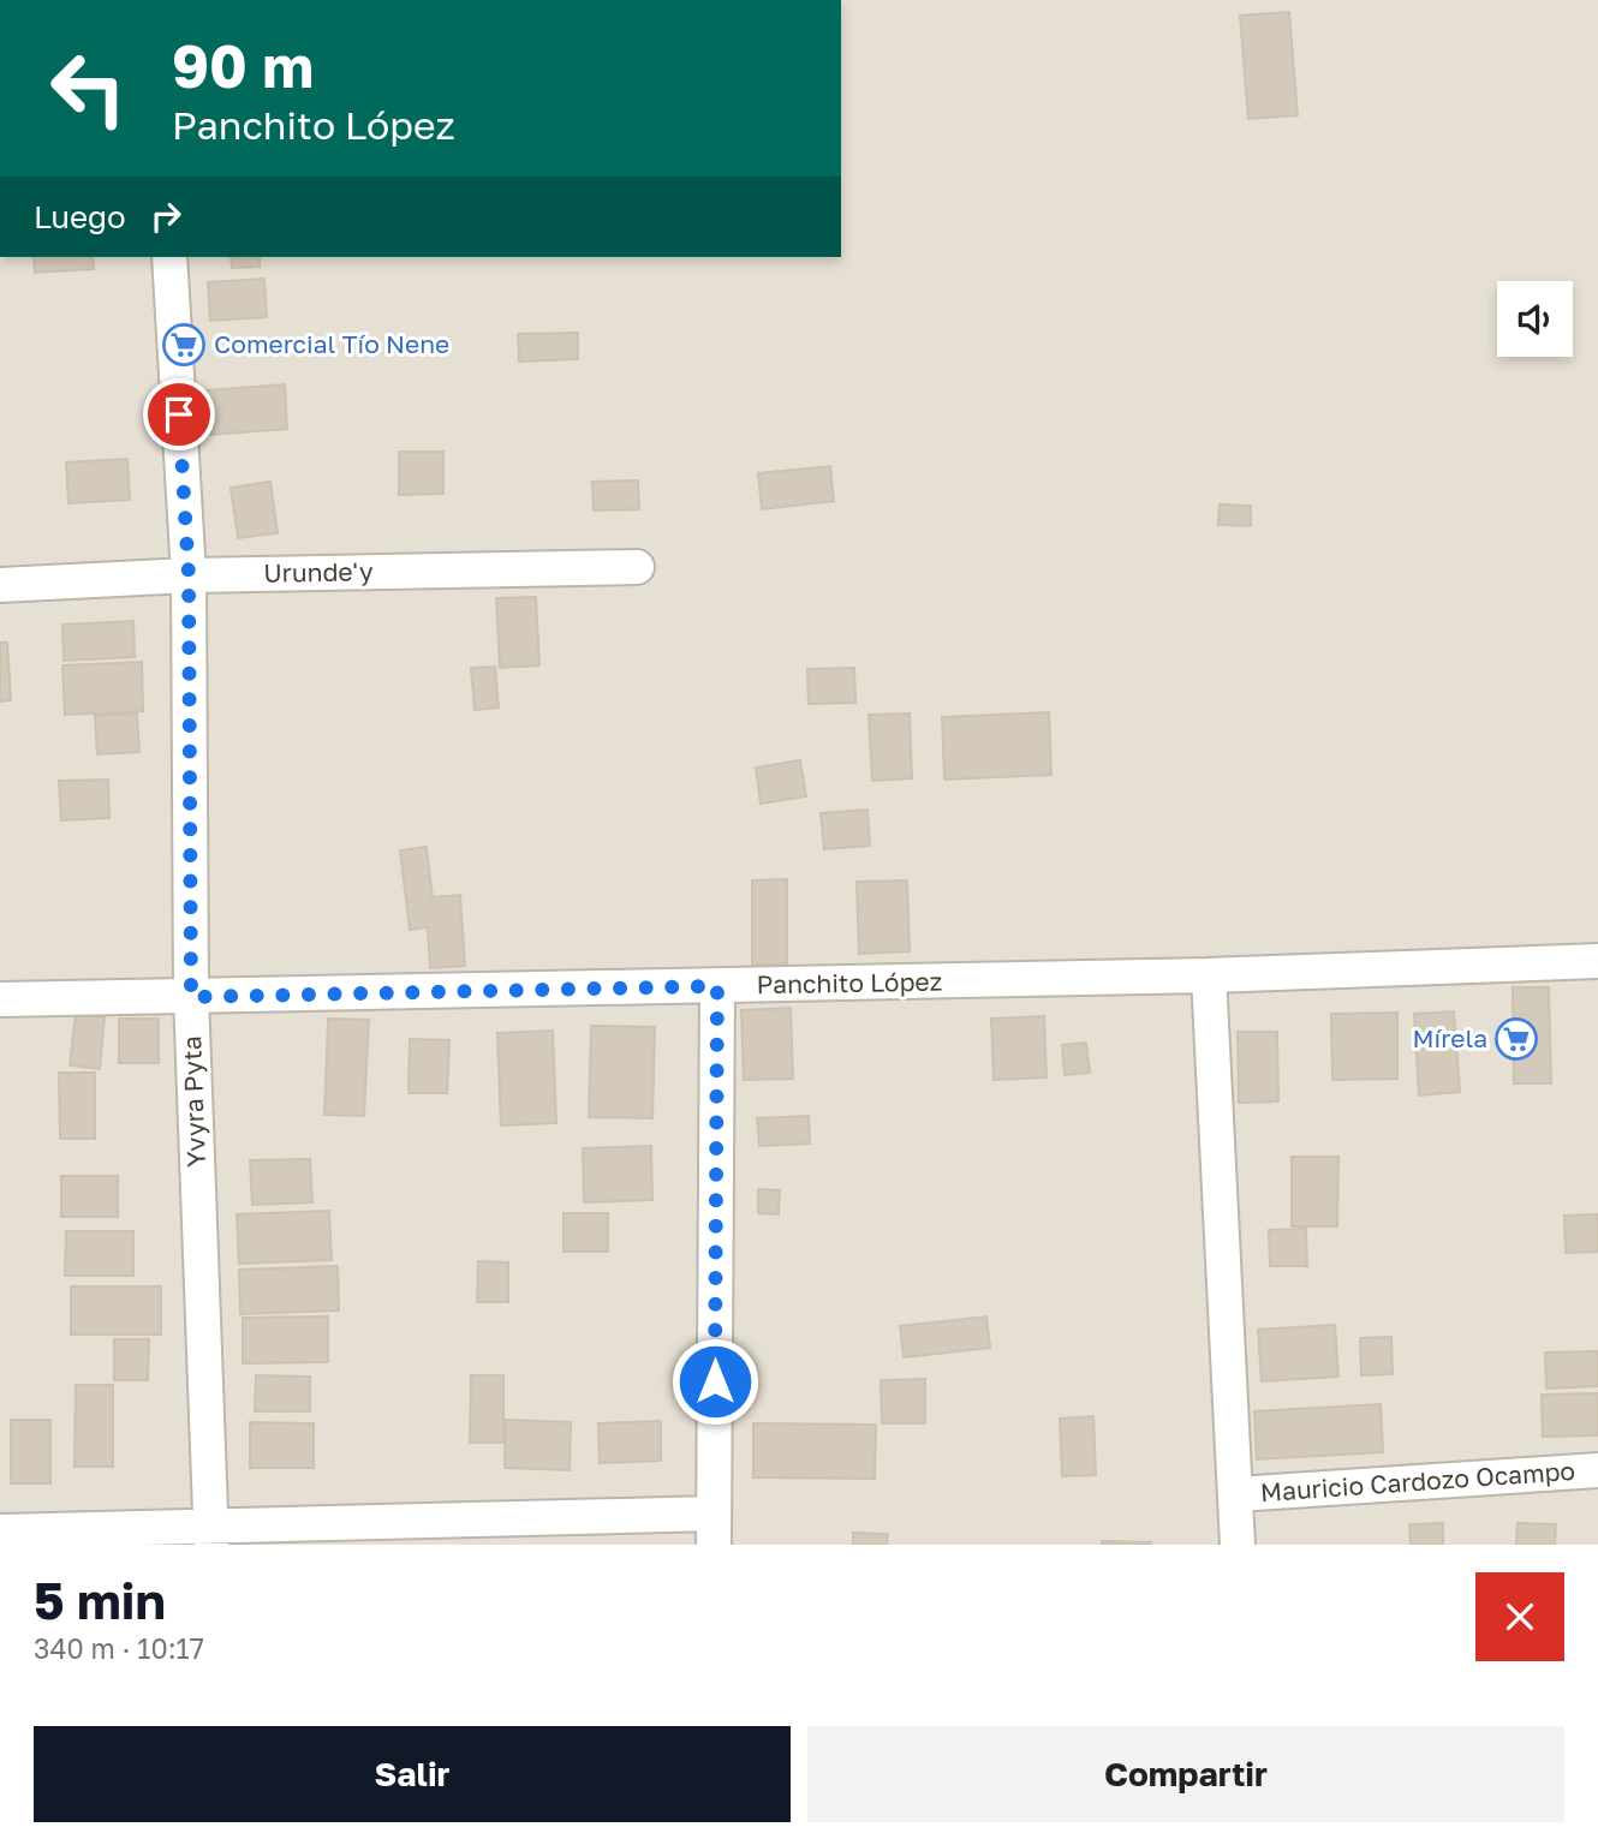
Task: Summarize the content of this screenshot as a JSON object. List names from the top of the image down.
{
  "streets": {
    "street": [
      "Urunde'y",
      "Panchito López",
      "Yvyra Pyta",
      "Mauricio Cardozo Ocampo"
    ]
  },
  "crossings": [
    ["Urunde'y", "Yvyra Pyta"],
    ["Panchito López", "Yvyra Pyta"]
  ],
  "places": {
    "supermarket": ["Comercial Tío Nene", "Mírela"]
  },
  "page": {
    "turn": ["90 m", "Panchito López"],
    "then": "Luego",
    "heading": ["5 min", "340 m · 10:17"],
    "buttons": ["Salir", "Compartir"]
  }
}
